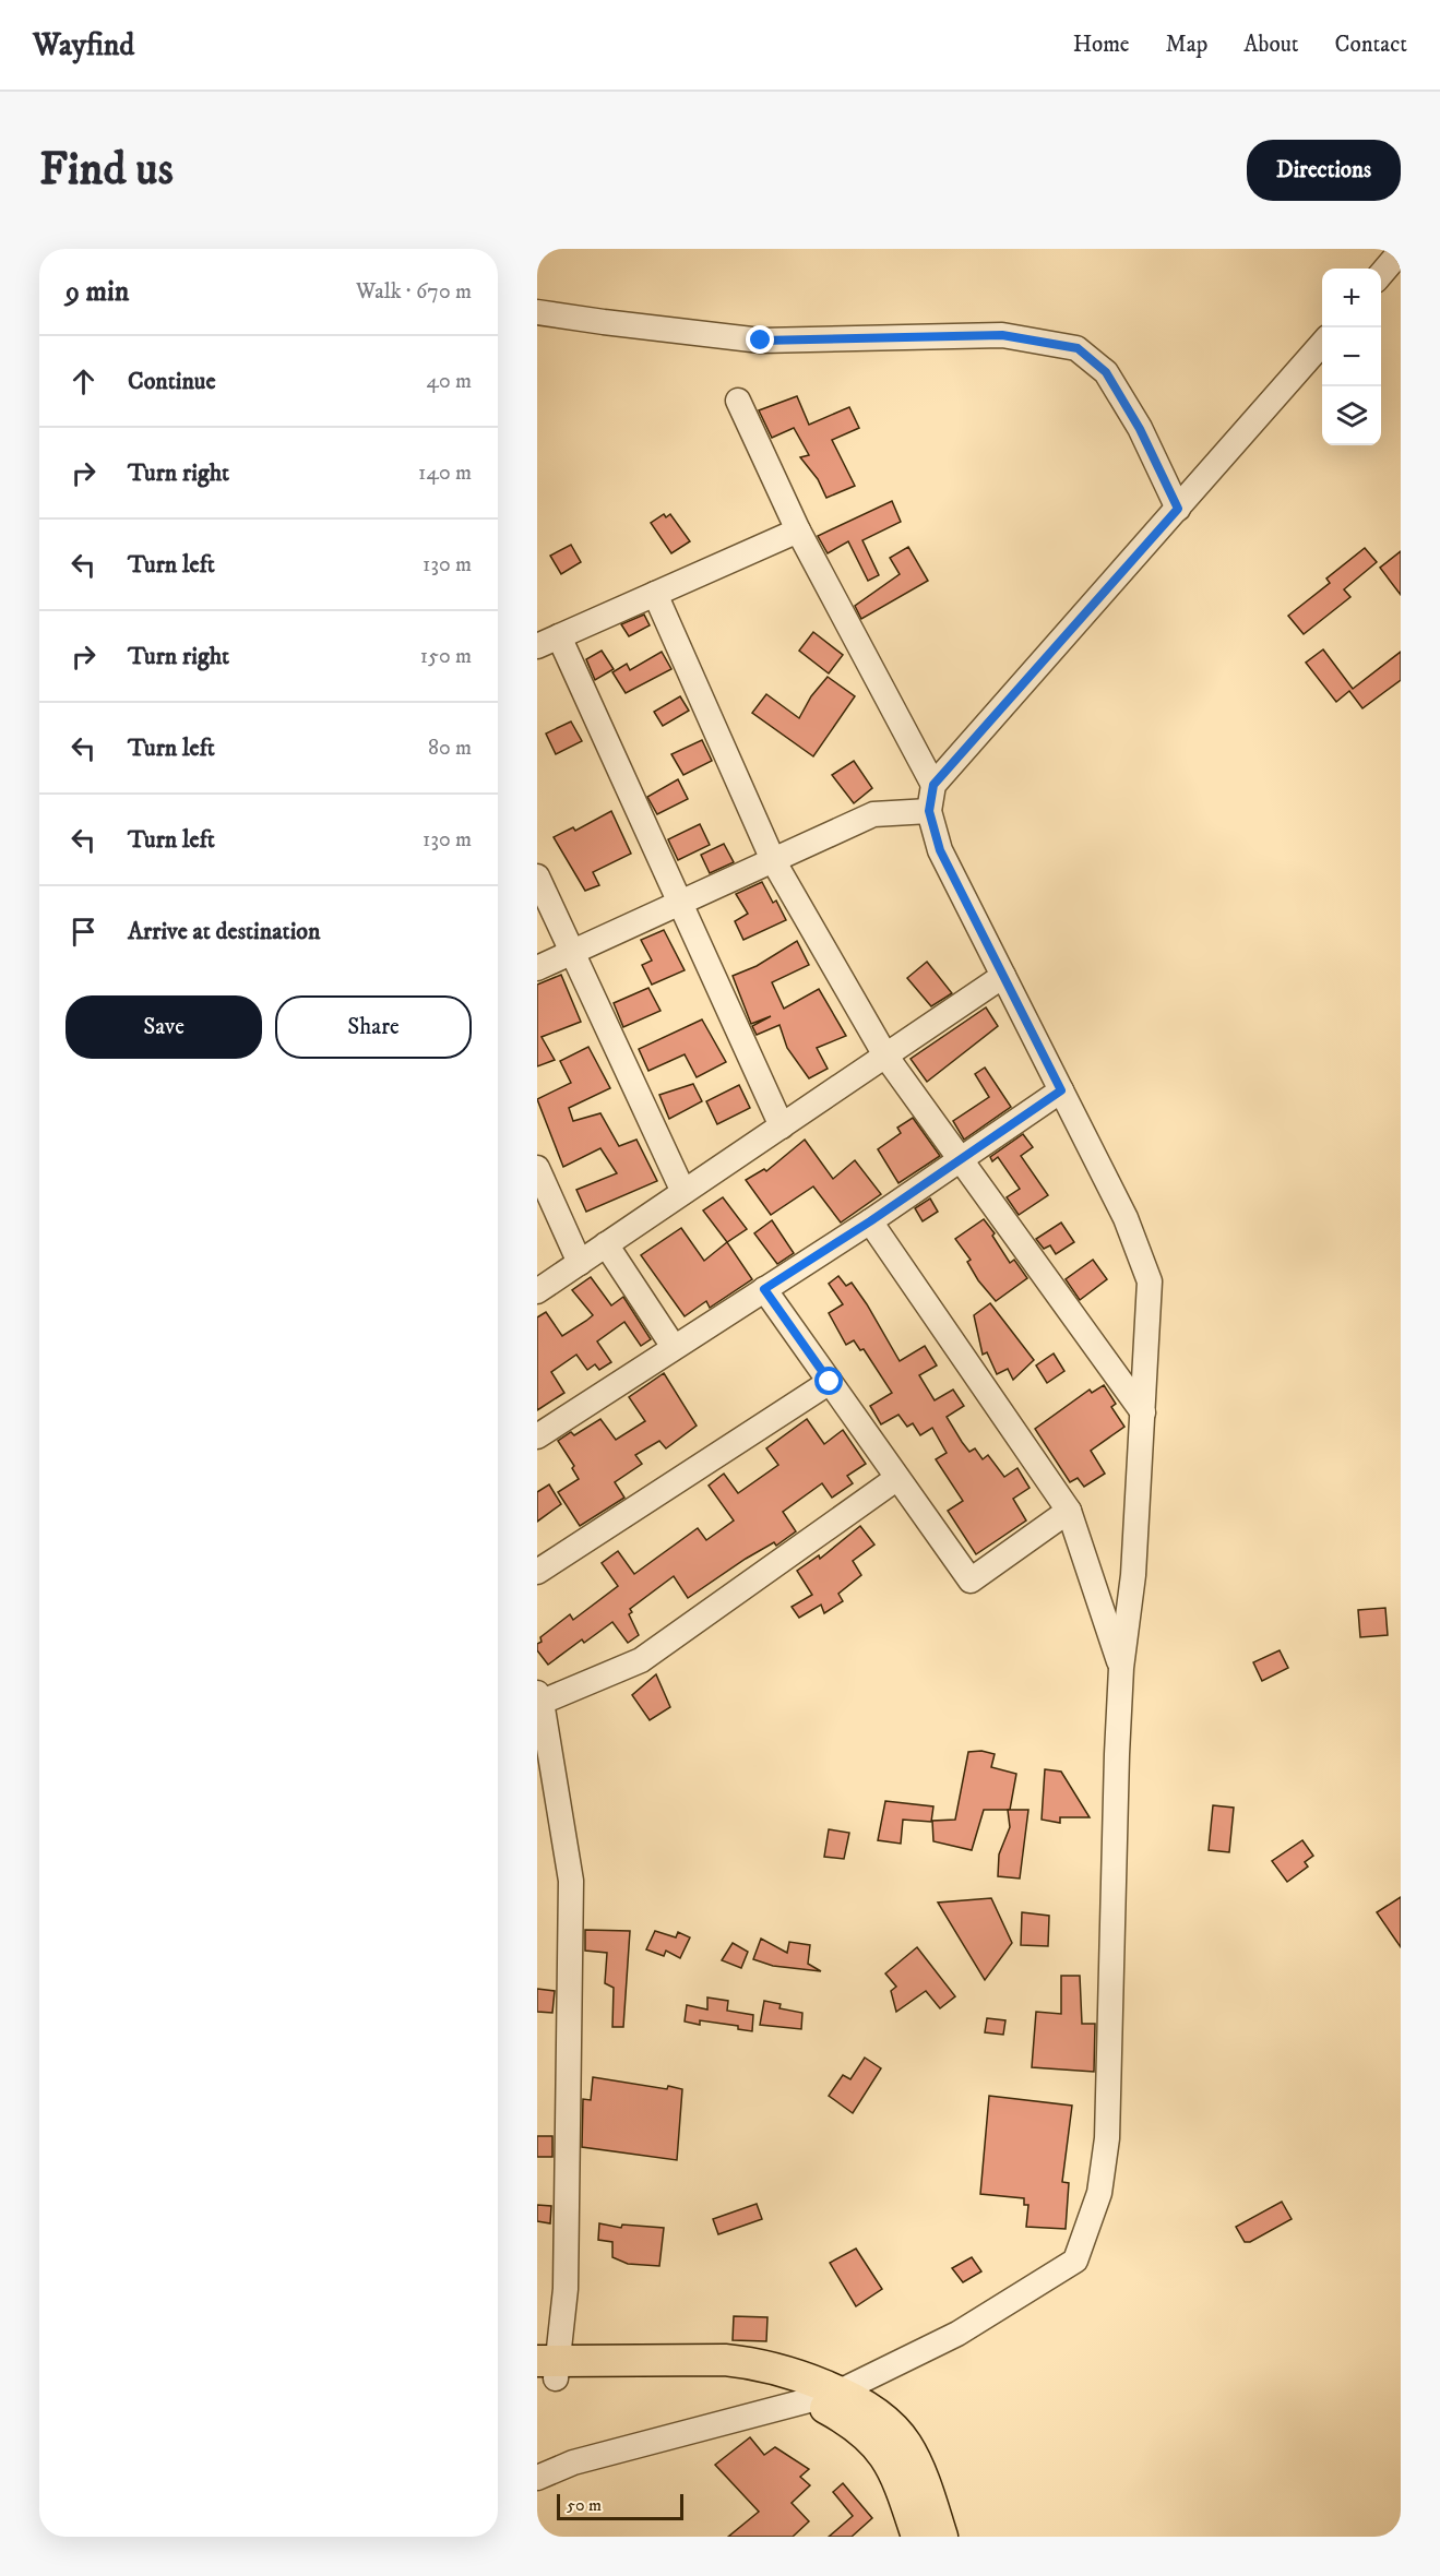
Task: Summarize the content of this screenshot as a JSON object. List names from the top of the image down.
{
  "scale_bar": "50 m",
  "page": {
    "header": "Wayfind",
    "nav": [
      "Home",
      "Map",
      "About",
      "Contact"
    ],
    "buttons": [
      "Directions",
      ["Save", "Share"]
    ],
    "title": "Find us",
    "heading": ["9 min", "Walk · 670 m"],
    "map_buttons": ["+", "−"],
    "list": [
      ["Continue", "40 m"],
      ["Turn right", "140 m"],
      ["Turn left", "130 m"],
      ["Turn right", "150 m"],
      ["Turn left", "80 m"],
      ["Turn left", "130 m"],
      "Arrive at destination"
    ],
    "scale": "50 m"
  }
}
